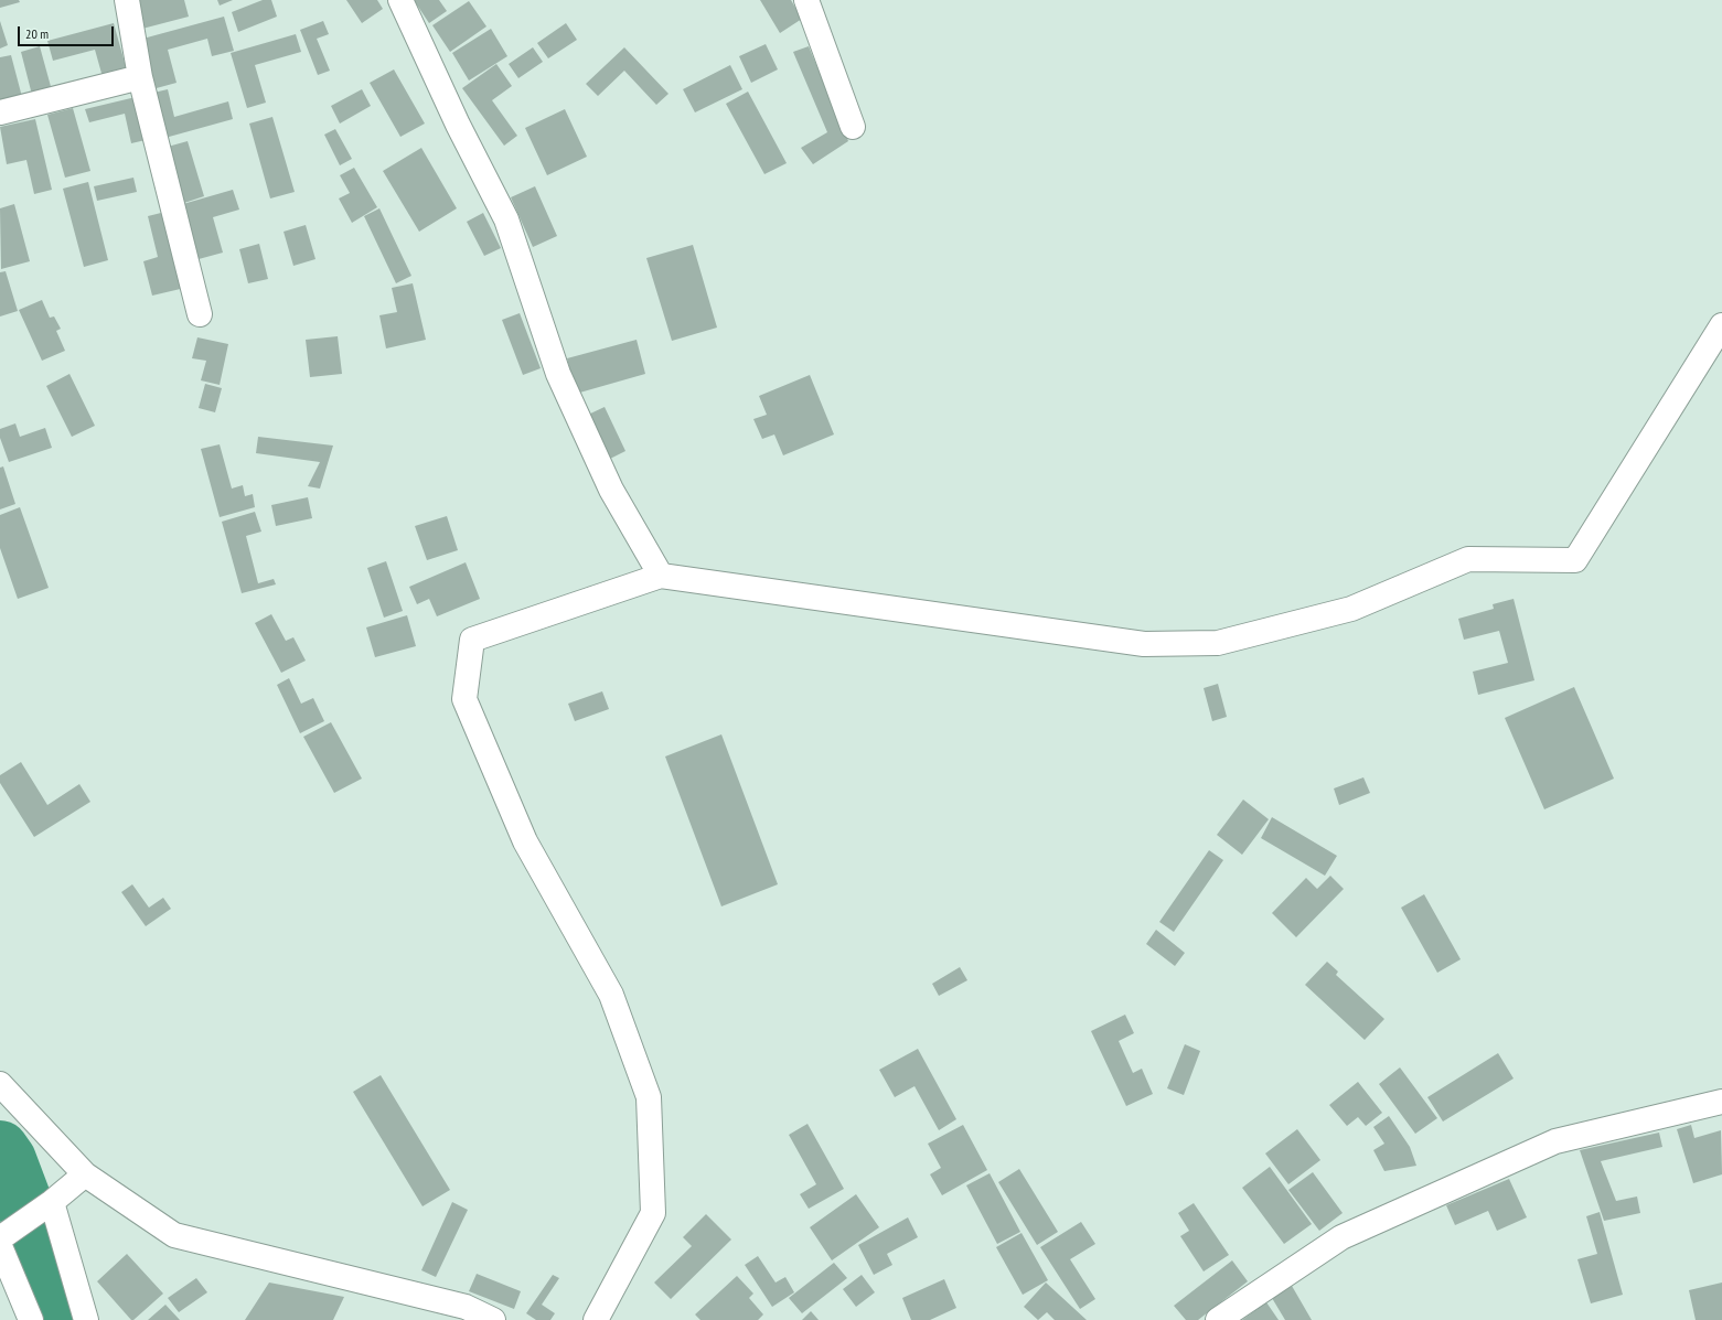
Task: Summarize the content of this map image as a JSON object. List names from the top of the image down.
{
  "scale_bar": "20 m"
}
